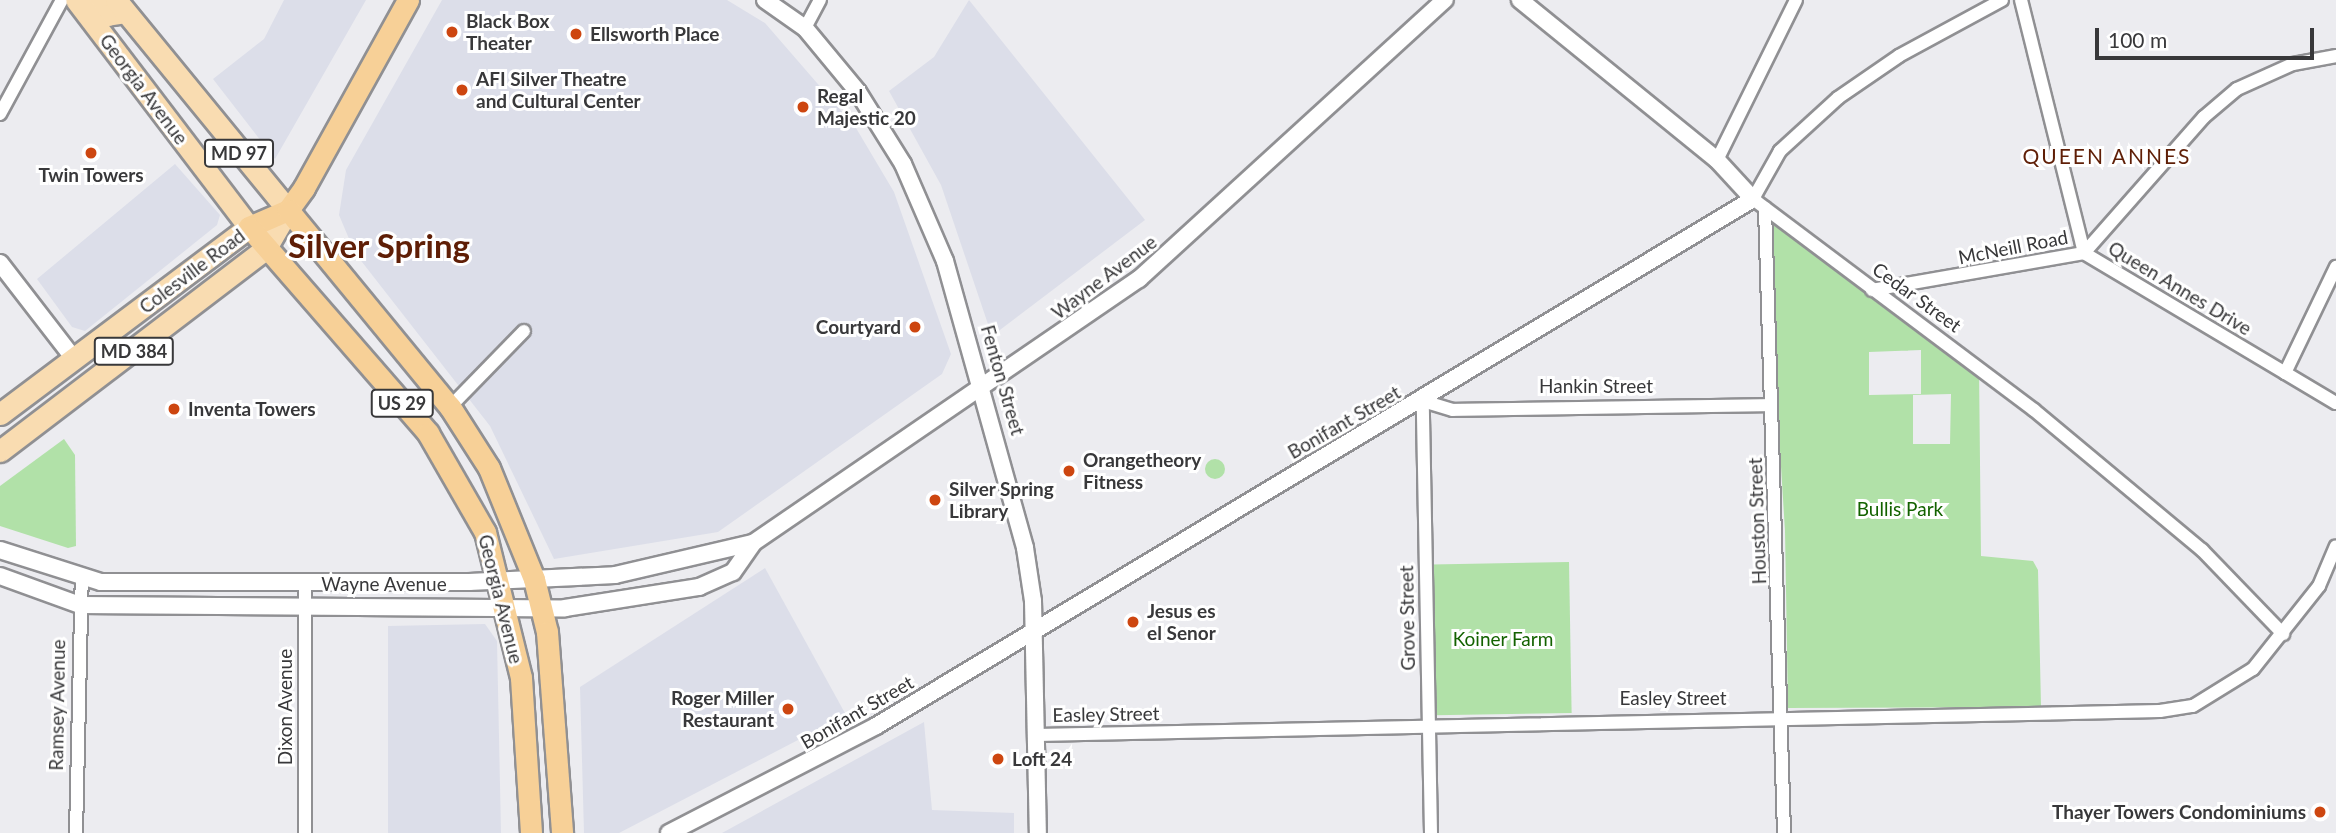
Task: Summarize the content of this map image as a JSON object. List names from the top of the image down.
{
  "streets": {
    "highway": ["Georgia Avenue", "Colesville Road", "US 29"],
    "main road": ["MD 97", "MD 384"],
    "street": [
      "McNeill Road",
      "Wayne Avenue",
      "Queen Annes Drive",
      "Cedar Street",
      "Fenton Street",
      "Hankin Street",
      "Bonifant Street",
      "Houston Street",
      "Grove Street",
      "Easley Street",
      "Ramsey Avenue",
      "Dixon Avenue"
    ]
  },
  "crossings": [
    ["Georgia Avenue", "MD 97"],
    ["Georgia Avenue", "Colesville Road"],
    ["Georgia Avenue", "Wayne Avenue"],
    ["McNeill Road", "Queen Annes Drive"],
    ["McNeill Road", "Cedar Street"],
    ["Wayne Avenue", "Fenton Street"],
    ["Wayne Avenue", "Ramsey Avenue"],
    ["Wayne Avenue", "Dixon Avenue"],
    ["Cedar Street", "Bonifant Street"],
    ["Cedar Street", "Houston Street"],
    ["Cedar Street", "Easley Street"],
    ["Fenton Street", "Bonifant Street"],
    ["Fenton Street", "Easley Street"],
    ["Hankin Street", "Bonifant Street"],
    ["Hankin Street", "Houston Street"],
    ["Hankin Street", "Grove Street"],
    ["Bonifant Street", "Houston Street"],
    ["Bonifant Street", "Grove Street"],
    ["Houston Street", "Easley Street"],
    ["Grove Street", "Easley Street"]
  ],
  "districts": ["QUEEN ANNES", "Silver Spring"],
  "parks": ["Bullis Park", "Koiner Farm"],
  "places": [
    "Black Box Theater",
    "Ellsworth Place",
    "AFI Silver Theatre and Cultural Center",
    "Regal Majestic 20",
    "Twin Towers",
    "Courtyard",
    "Inventa Towers",
    "Orangetheory Fitness",
    "Silver Spring Library",
    "Jesus es el Senor",
    "Roger Miller Restaurant",
    "Loft 24",
    "Thayer Towers Condominiums"
  ],
  "scale_bar": "100 m"
}
